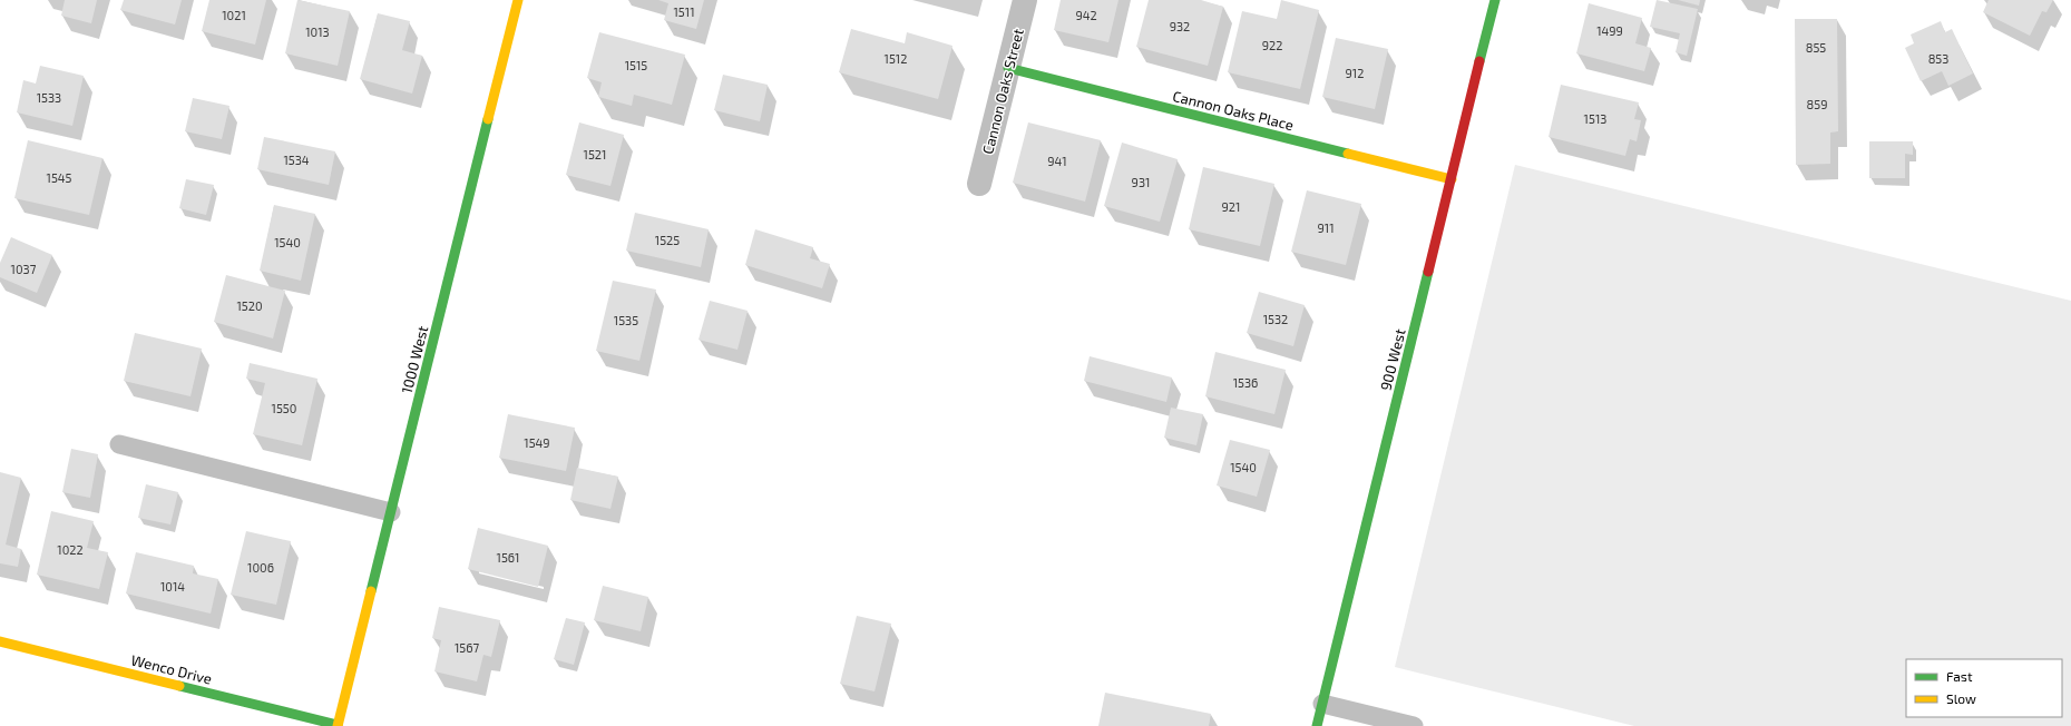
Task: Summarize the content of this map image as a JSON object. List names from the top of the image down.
{
  "streets": {
    "street": [
      "Cannon Oaks Street",
      "Cannon Oaks Place",
      "1000 West",
      "900 West",
      "Wenco Drive"
    ]
  },
  "crossings": [
    ["Cannon Oaks Street", "Cannon Oaks Place"],
    ["Cannon Oaks Place", "900 West"],
    ["1000 West", "Wenco Drive"]
  ],
  "house_numbers": [
    "1511",
    "1021",
    "942",
    "932",
    "1499",
    "1013",
    "922",
    "855",
    "1512",
    "853",
    "1515",
    "912",
    "1533",
    "859",
    "1513",
    "1521",
    "1534",
    "941",
    "1545",
    "931",
    "921",
    "911",
    "1525",
    "1540",
    "1037",
    "1520",
    "1532",
    "1535",
    "1536",
    "1550",
    "1549",
    "1540",
    "1022",
    "1561",
    "1006",
    "1014",
    "1567"
  ],
  "legend": ["Fast", "Slow"]
}
